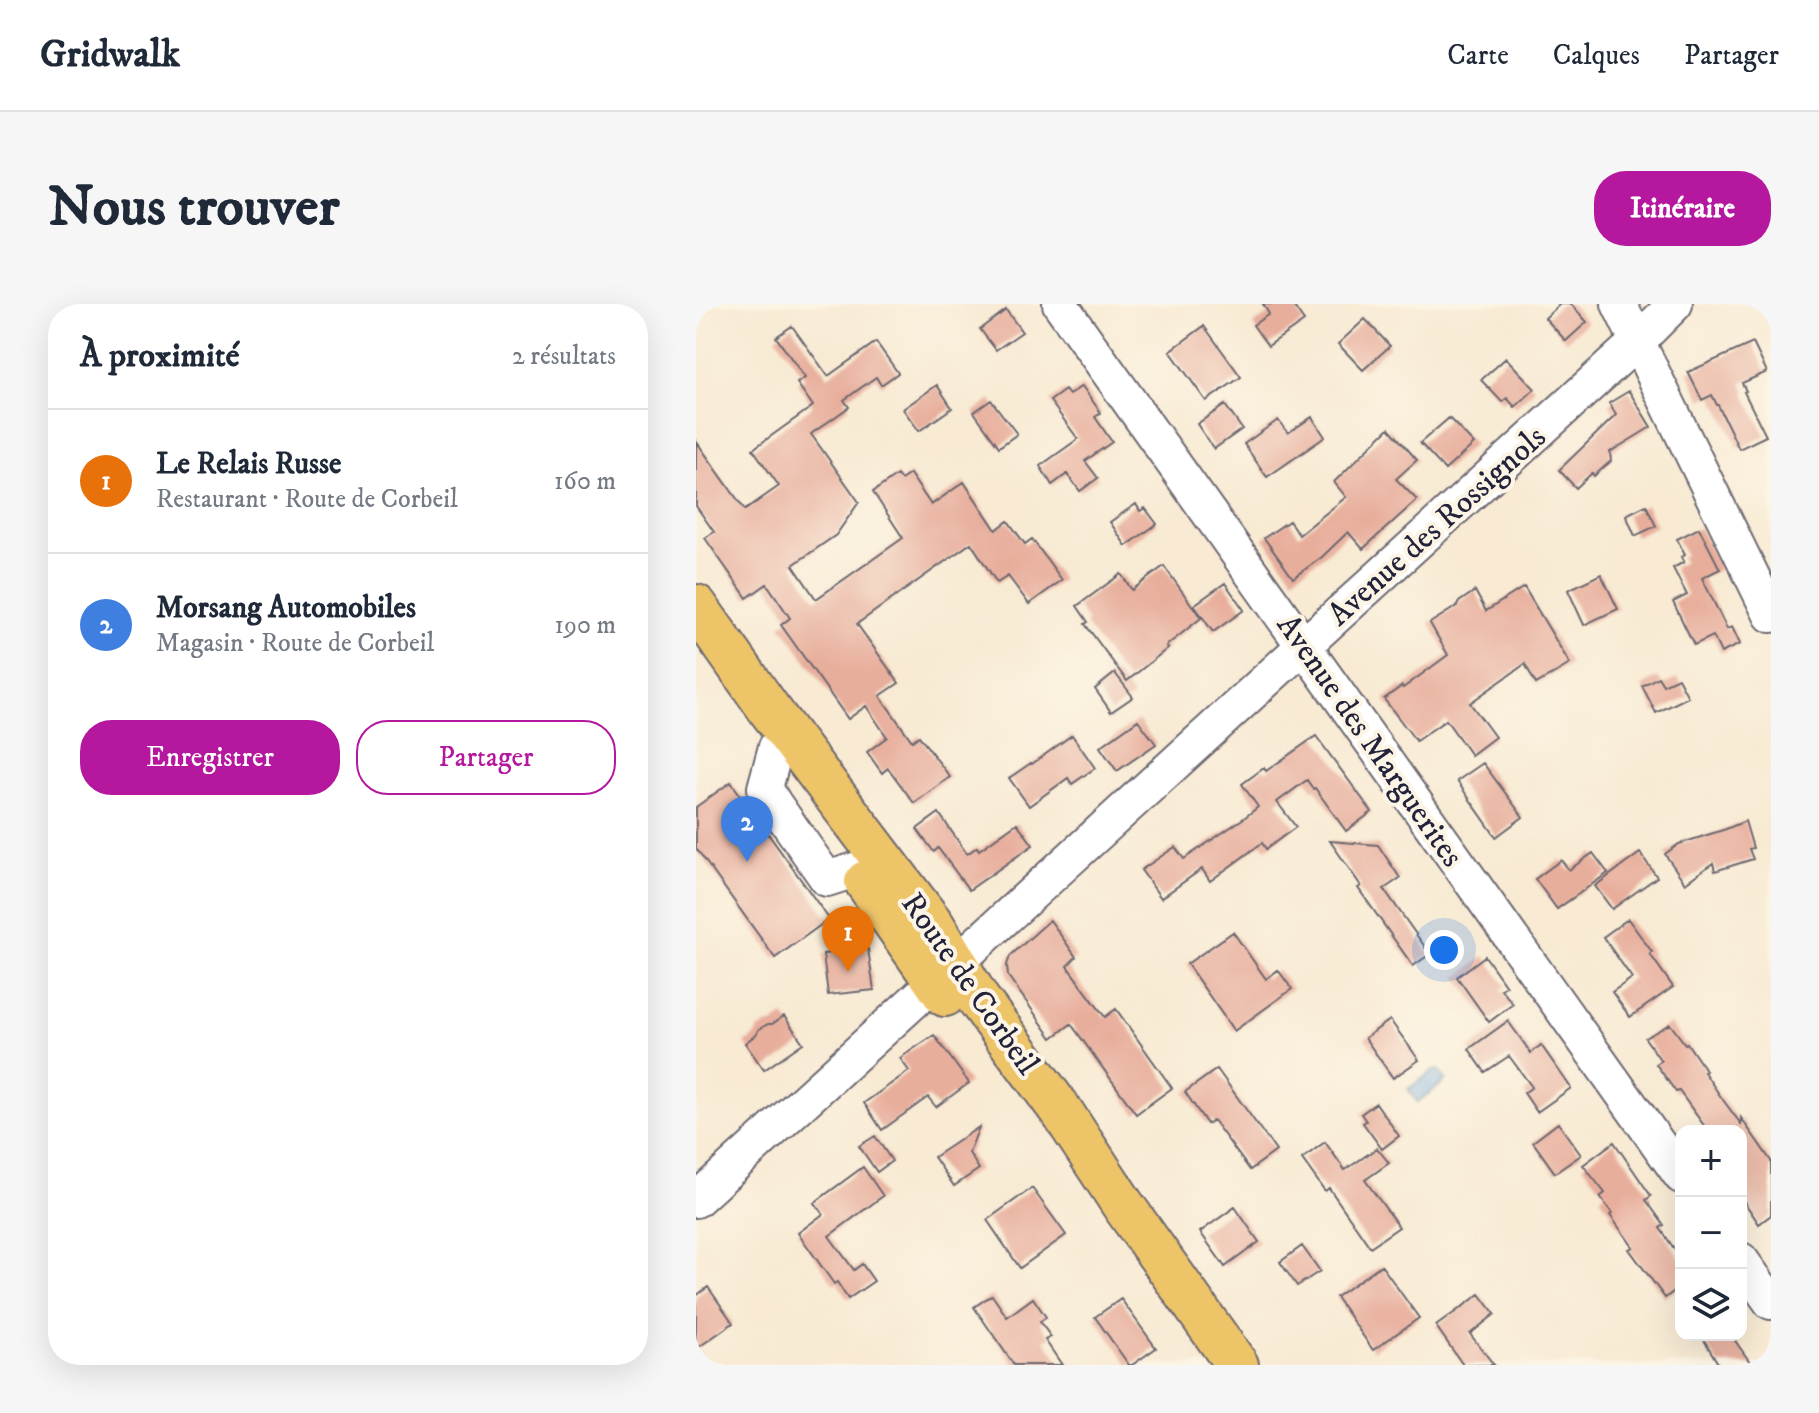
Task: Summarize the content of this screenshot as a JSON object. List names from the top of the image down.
{
  "streets": {
    "main road": ["Route de Corbeil"],
    "street": ["Avenue des Rossignols", "Avenue des Marguerites"]
  },
  "crossings": [
    ["Avenue des Rossignols", "Avenue des Marguerites"],
    ["Avenue des Rossignols", "Route de Corbeil"]
  ],
  "page": {
    "header": "Gridwalk",
    "nav": ["Carte", "Calques", "Partager"],
    "buttons": [
      "Itinéraire",
      ["Enregistrer", "Partager"]
    ],
    "title": "Nous trouver",
    "heading": ["À proximité", "2 résultats"],
    "list": [
      {
        "mark": "1",
        "name": "Le Relais Russe",
        "note": "Restaurant · Route de Corbeil",
        "value": "160 m"
      },
      {
        "mark": "2",
        "name": "Morsang Automobiles",
        "note": "Magasin · Route de Corbeil",
        "value": "190 m"
      }
    ],
    "pins": ["2", "1"],
    "map_buttons": ["+", "−"]
  }
}
